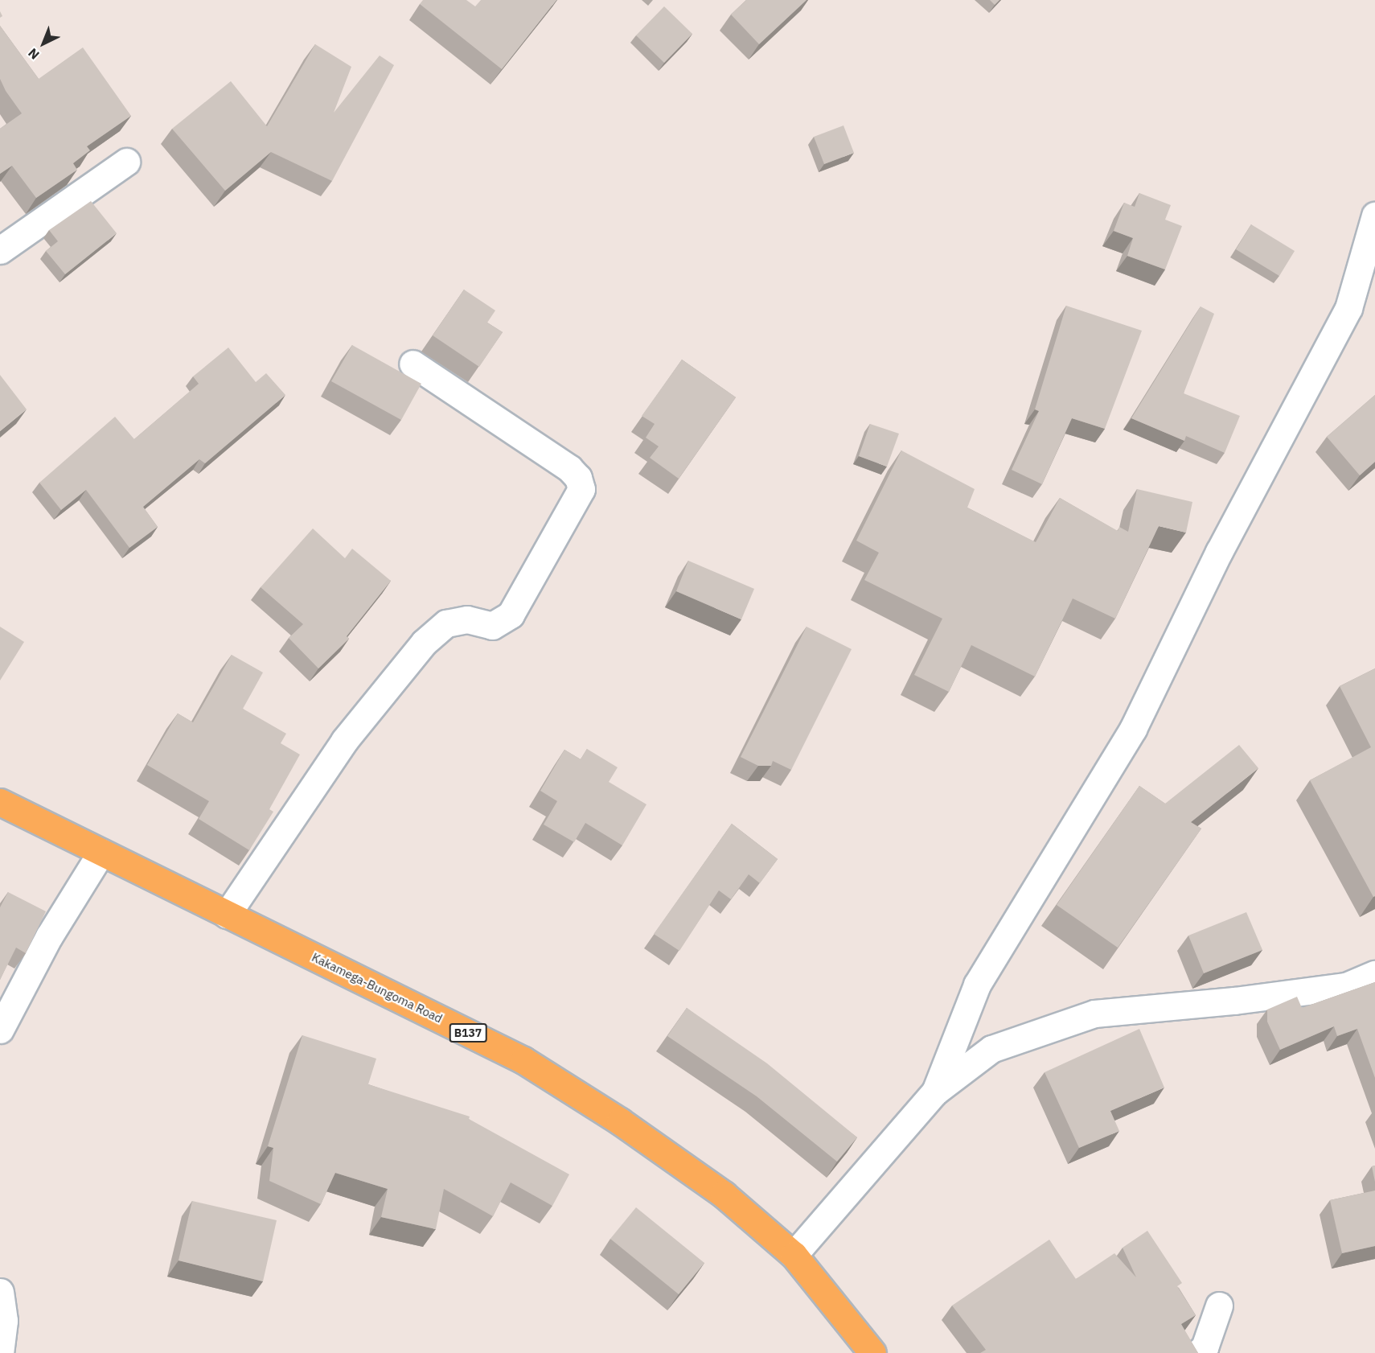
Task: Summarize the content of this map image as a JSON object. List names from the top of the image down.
{
  "streets": {
    "main road": ["Kakamega-Bungoma Road", "B137"]
  },
  "north": "bottom left"
}
